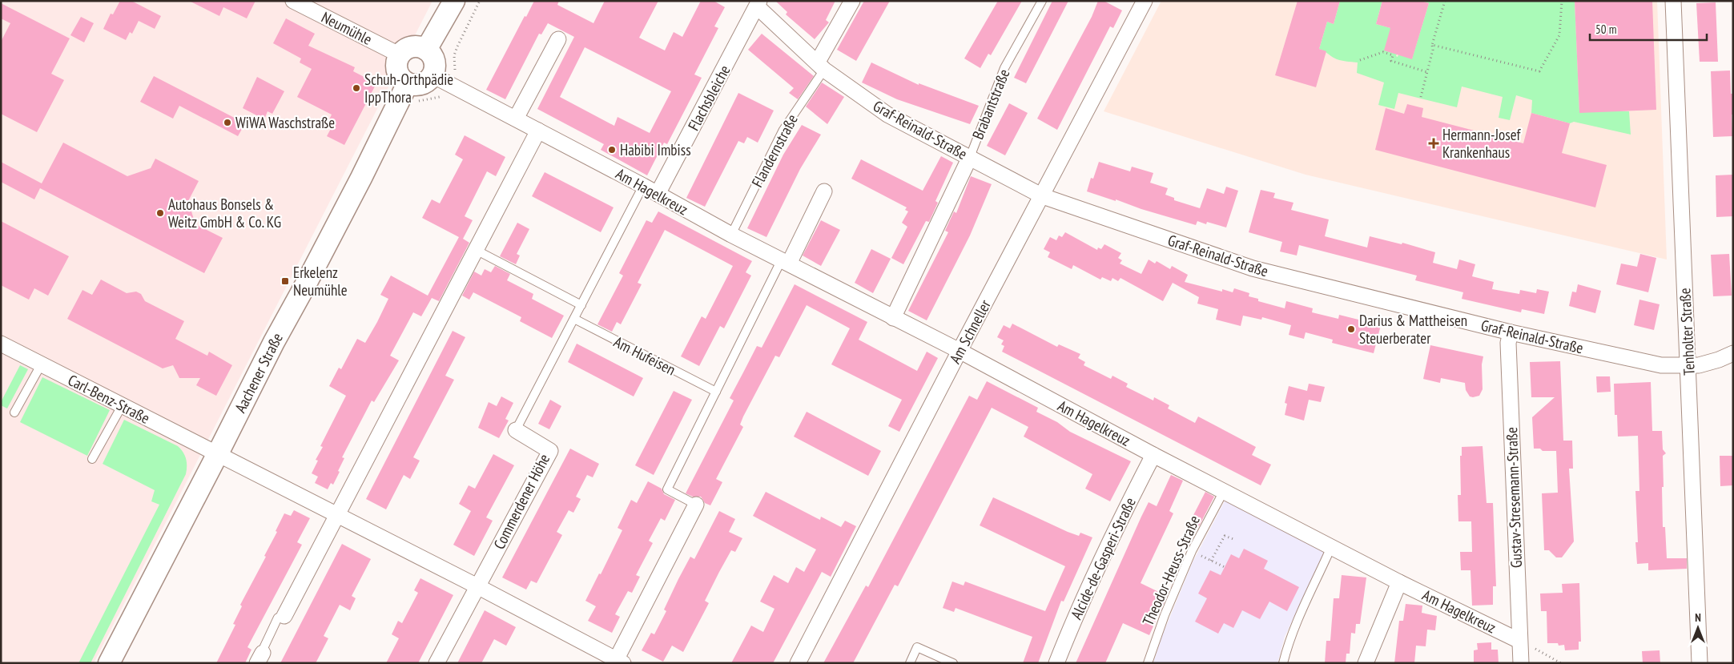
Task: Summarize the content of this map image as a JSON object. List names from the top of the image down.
{
  "streets": {
    "main road": ["Aachener Straße"],
    "street": [
      "Neumühle",
      "Flachsbleiche",
      "Brabantstraße",
      "Graf-Reinald-Straße",
      "Flandernstraße",
      "Am Hagelkreuz",
      "Am Schneller",
      "Tenholter Straße",
      "Carl-Benz-Straße",
      "Gustav-Stresemann-Straße",
      "Commerdener Höhe",
      "Alcide-de-Gasperi-Straße"
    ],
    "lane": ["Am Hufeisen", "Theodor-Heuss-Straße"]
  },
  "crossings": [
    ["Neumühle", "Am Hagelkreuz"],
    ["Neumühle", "Aachener Straße"],
    ["Flachsbleiche", "Graf-Reinald-Straße"],
    ["Flachsbleiche", "Am Hagelkreuz"],
    ["Brabantstraße", "Graf-Reinald-Straße"],
    ["Brabantstraße", "Am Hagelkreuz"],
    ["Graf-Reinald-Straße", "Flandernstraße"],
    ["Graf-Reinald-Straße", "Am Schneller"],
    ["Graf-Reinald-Straße", "Tenholter Straße"],
    ["Graf-Reinald-Straße", "Gustav-Stresemann-Straße"],
    ["Flandernstraße", "Am Hagelkreuz"],
    ["Am Hagelkreuz", "Am Schneller"],
    ["Am Hagelkreuz", "Aachener Straße"],
    ["Am Hagelkreuz", "Gustav-Stresemann-Straße"],
    ["Am Hagelkreuz", "Alcide-de-Gasperi-Straße"],
    ["Am Hagelkreuz", "Theodor-Heuss-Straße"],
    ["Aachener Straße", "Carl-Benz-Straße"]
  ],
  "places": {
    "other": [
      "Schuh-Orthpädie IppThora",
      "WiWA Waschstraße",
      "Habibi Imbiss",
      "Autohaus Bonsels & Weitz GmbH & Co. KG",
      "Darius & Mattheisen Steuerberater"
    ],
    "health": ["Hermann-Josef Krankenhaus"],
    "transit": ["Erkelenz Neumühle"]
  },
  "scale_bar": "50 m",
  "north": "top"
}
